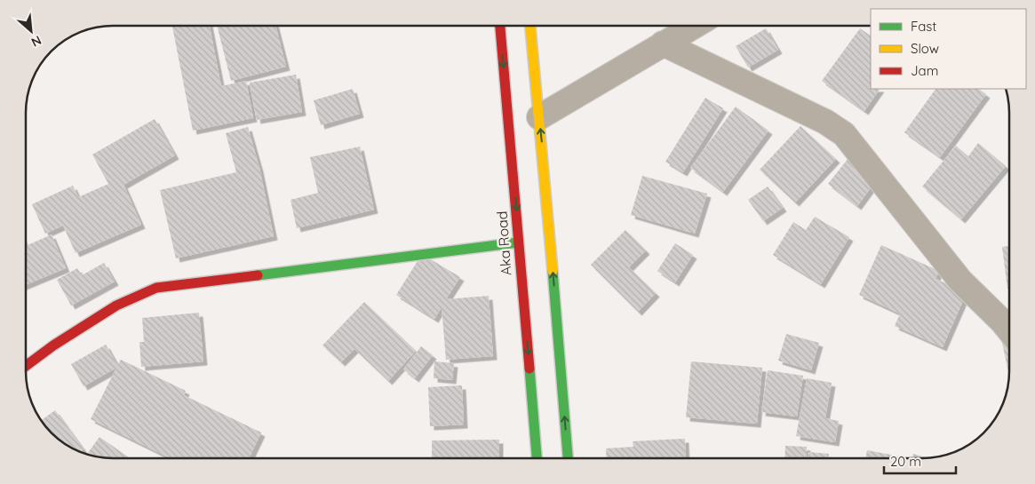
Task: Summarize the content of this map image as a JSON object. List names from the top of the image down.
{
  "streets": {
    "main road": ["Aka Road"]
  },
  "legend": ["Fast", "Slow", "Jam"],
  "scale_bar": "20 m",
  "north": "bottom right"
}
